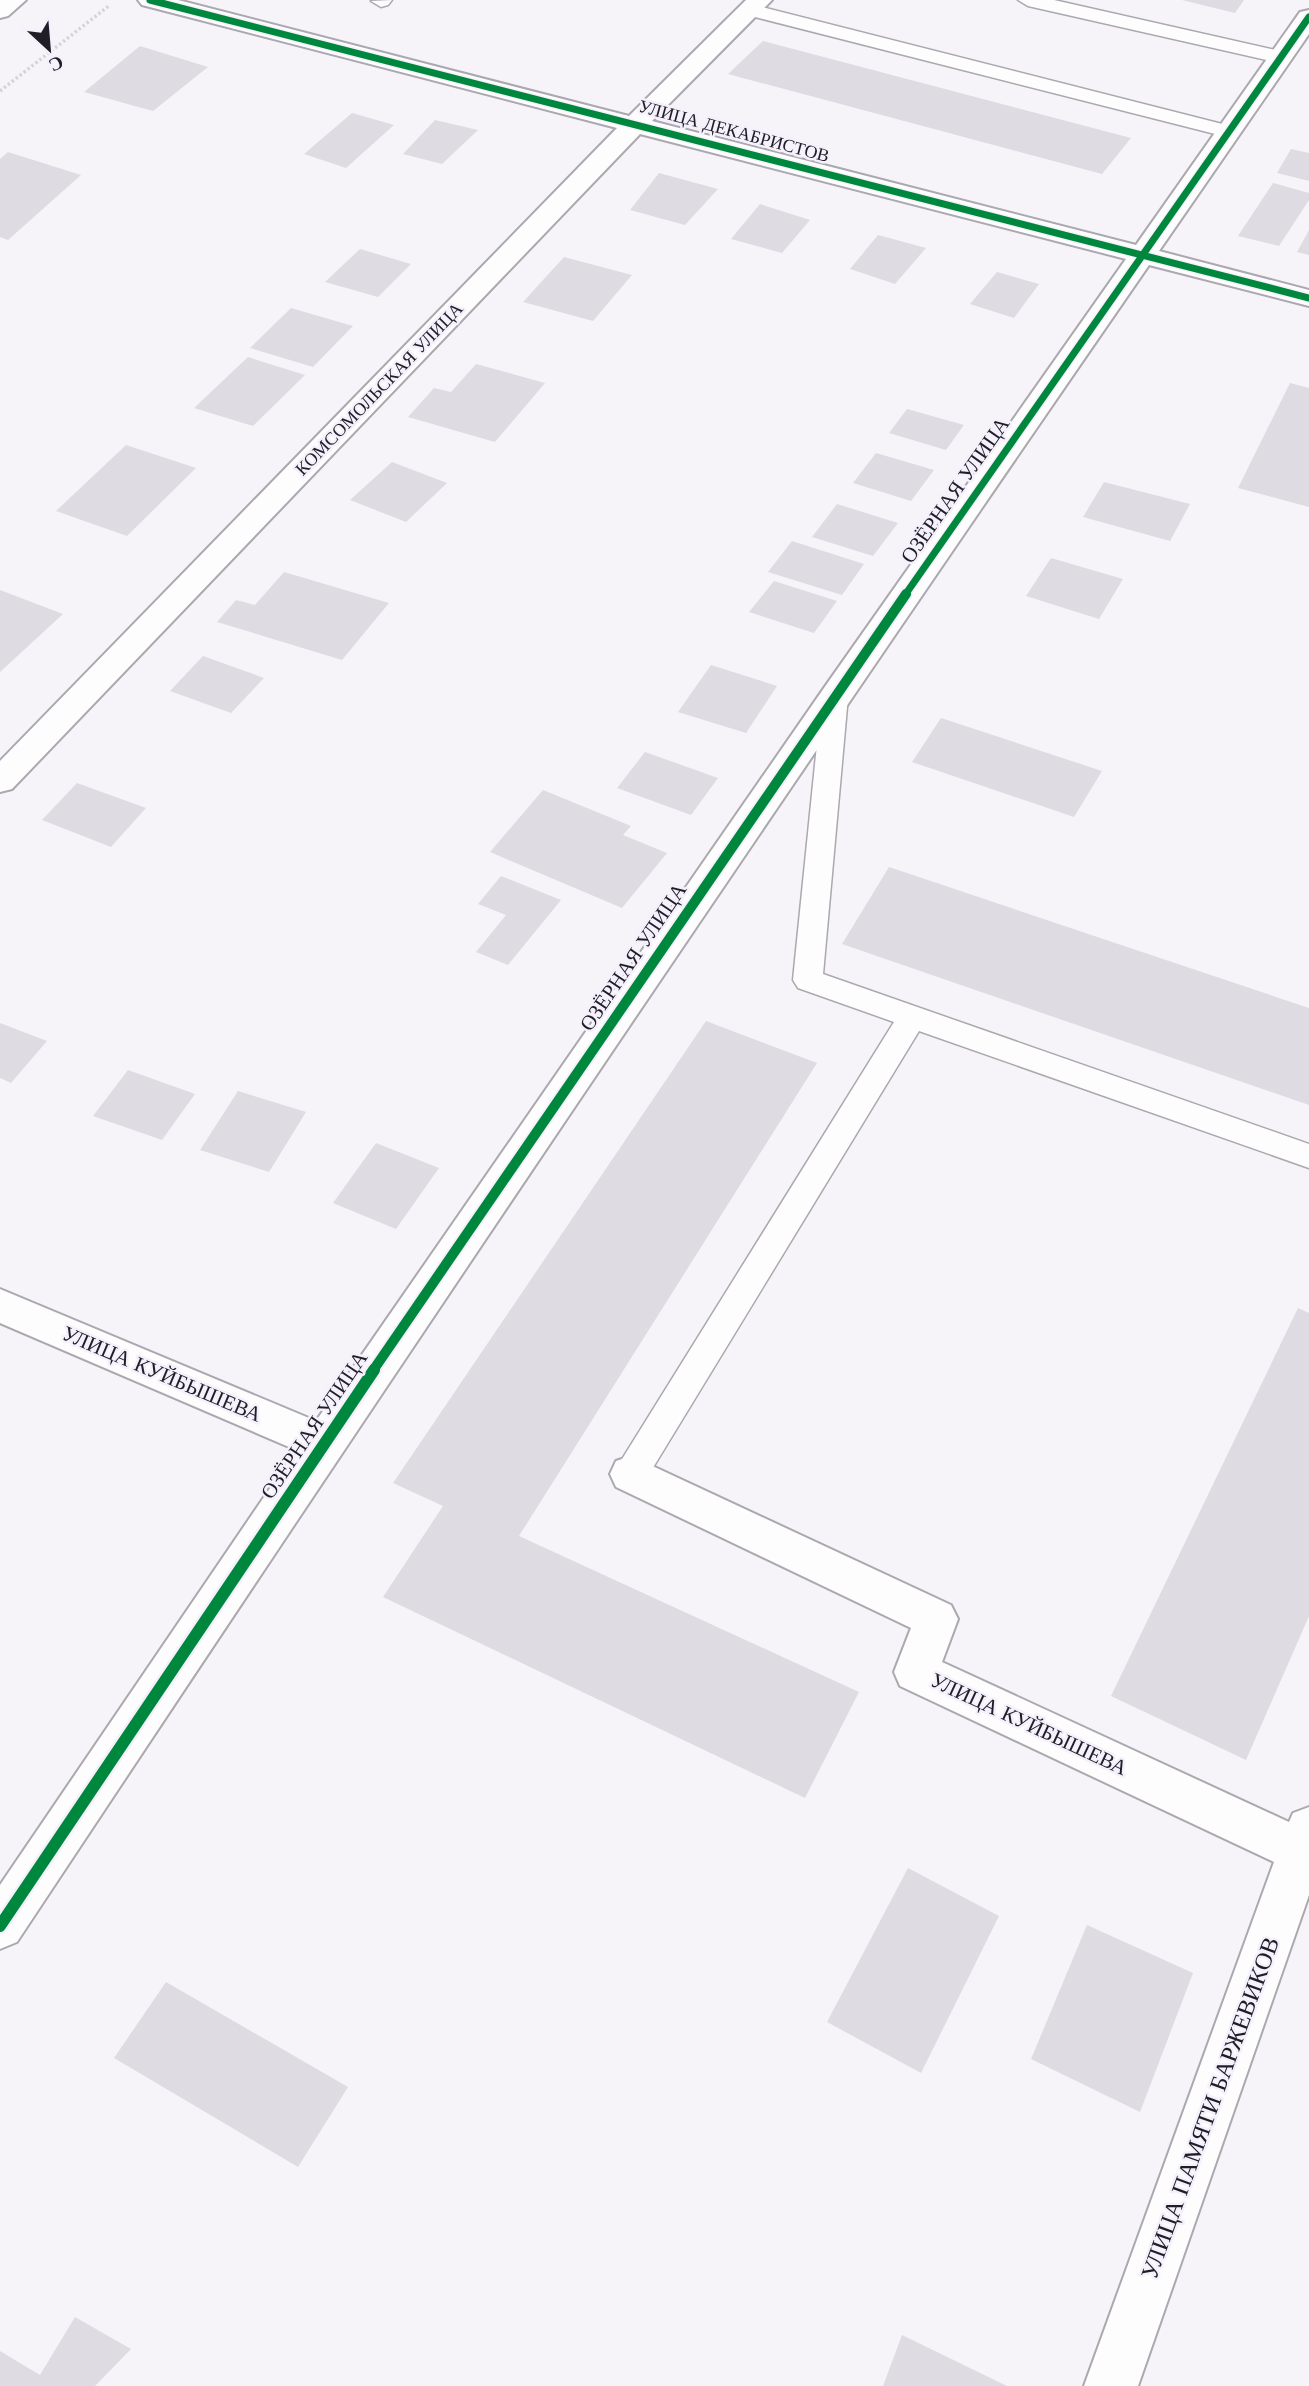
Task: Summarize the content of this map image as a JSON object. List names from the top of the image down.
{
  "streets": {
    "street": [
      "УЛИЦА ДЕКАБРИСТОВ",
      "КОМСОМОЛЬСКАЯ УЛИЦА",
      "ОЗЁРНАЯ УЛИЦА",
      "УЛИЦА КУЙБЫШЕВА",
      "УЛИЦА ПАМЯТИ БАРЖЕВИКОВ"
    ]
  },
  "crossings": [
    ["УЛИЦА ДЕКАБРИСТОВ", "КОМСОМОЛЬСКАЯ УЛИЦА"],
    ["УЛИЦА ДЕКАБРИСТОВ", "ОЗЁРНАЯ УЛИЦА"],
    ["ОЗЁРНАЯ УЛИЦА", "УЛИЦА КУЙБЫШЕВА"],
    ["УЛИЦА КУЙБЫШЕВА", "УЛИЦА ПАМЯТИ БАРЖЕВИКОВ"]
  ],
  "north": "bottom right"
}
